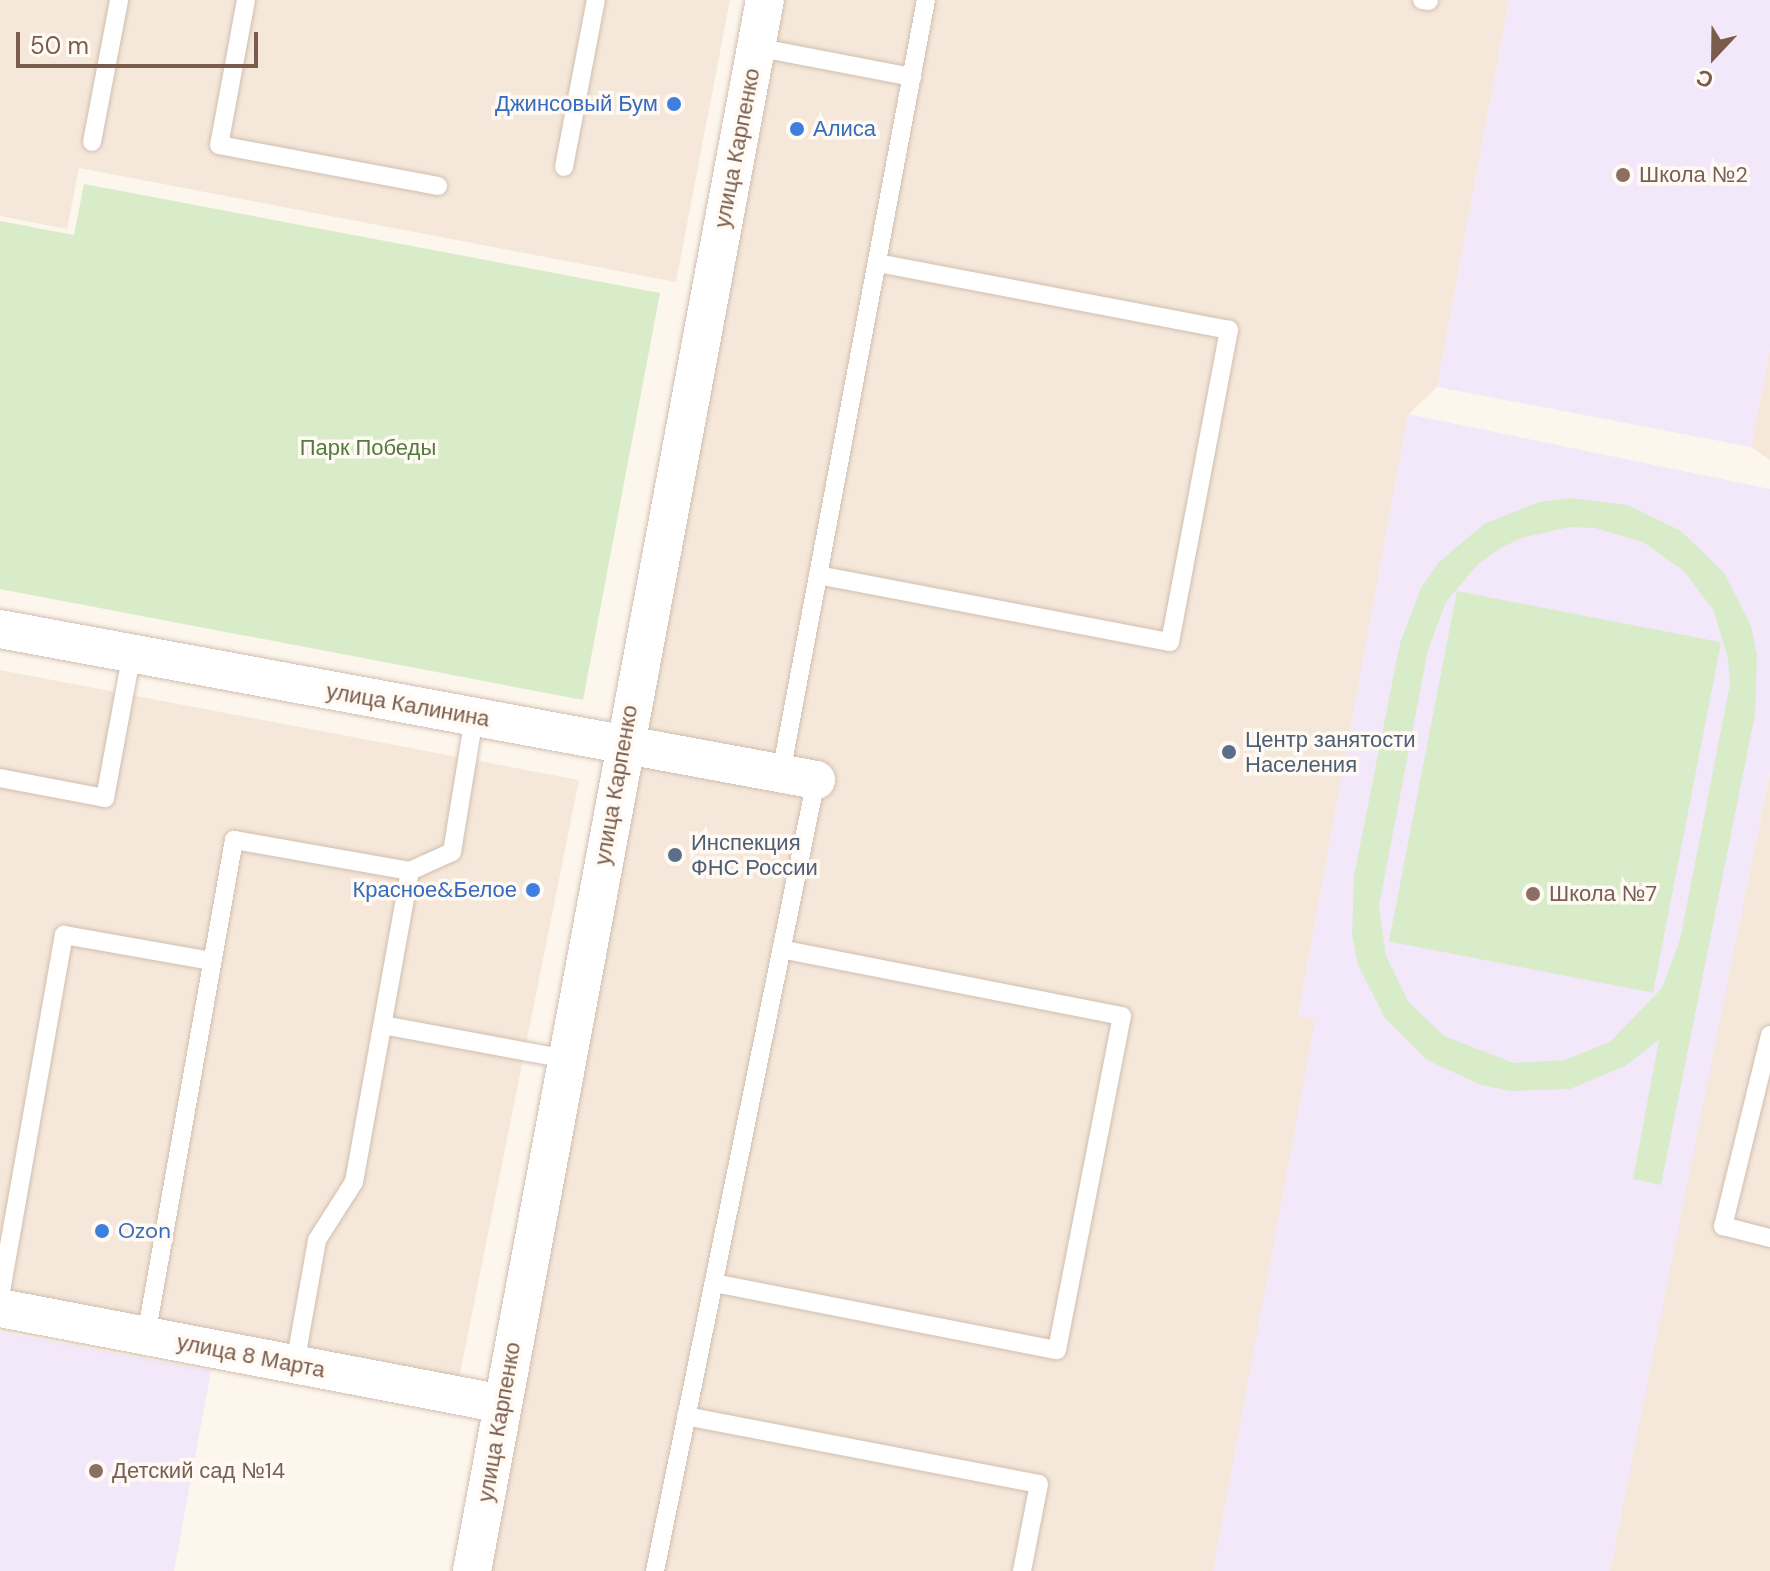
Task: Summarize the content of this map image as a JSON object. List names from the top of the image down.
{
  "streets": {
    "street": ["улица Карпенко", "улица Калинина", "улица 8 Марта"]
  },
  "crossings": [
    ["улица Карпенко", "улица Калинина"],
    ["улица Карпенко", "улица 8 Марта"]
  ],
  "parks": ["Парк Победы"],
  "places": [
    "Джинсовый Бум",
    "Алиса",
    "Школа №2",
    "Центр занятости Населения",
    "Инспекция ФНС России",
    "Красное&Белое",
    "Школа №7",
    "Ozon",
    "Детский сад №14"
  ],
  "scale_bar": "50 m",
  "north": "bottom"
}
